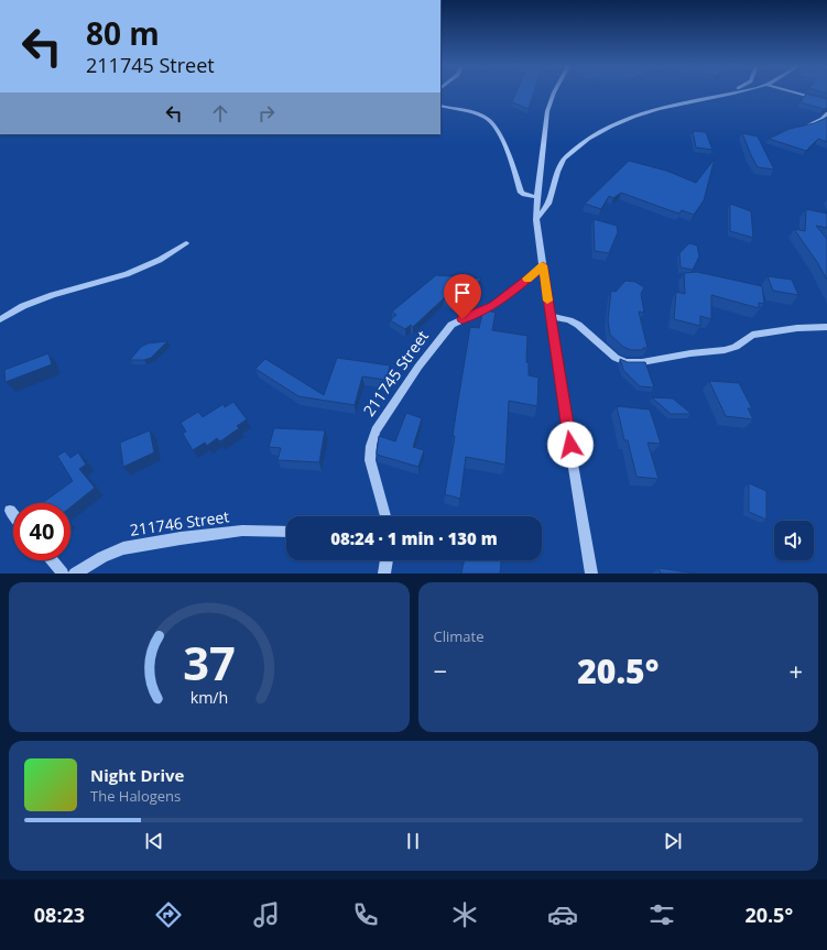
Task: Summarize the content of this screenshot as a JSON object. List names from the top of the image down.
{
  "streets": {
    "street": ["211745 Street", "211746 Street"]
  },
  "page": {
    "turn": ["80 m", "211745 Street"],
    "limit": "40",
    "trip": "08:24 · 1 min · 130 m",
    "tile": "Climate",
    "heat": ["−", "20.5°", "+"],
    "song": ["Night Drive", "The Halogens"],
    "tabs": ["08:23", "20.5°"],
    "gauge": ["37", "km/h"]
  }
}
